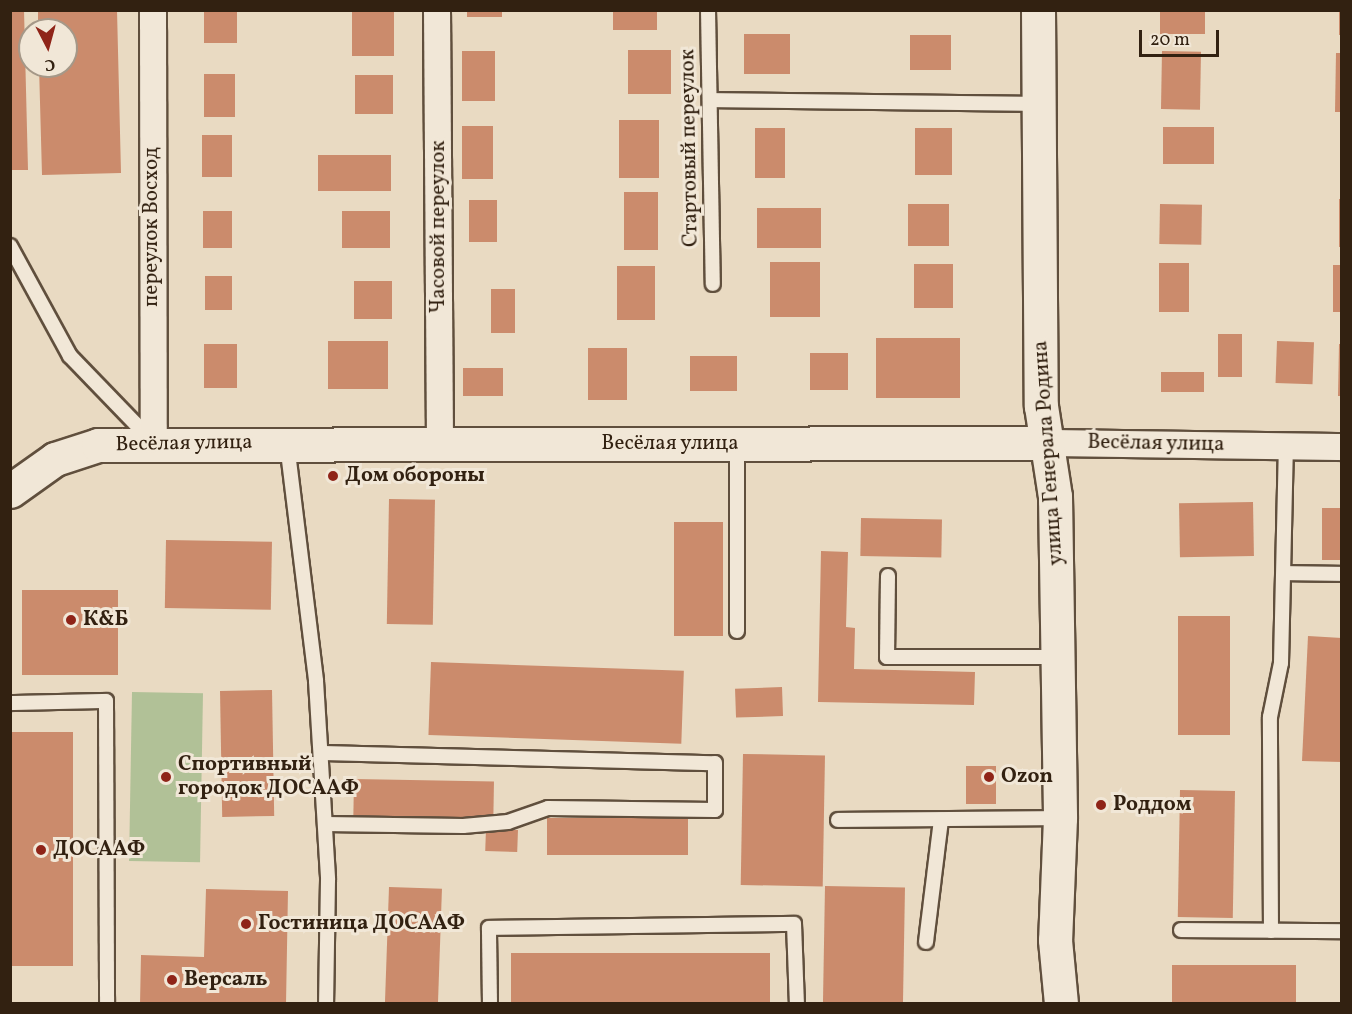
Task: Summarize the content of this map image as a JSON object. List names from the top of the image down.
{
  "streets": {
    "street": [
      "переулок Восход",
      "Часовой переулок",
      "Весёлая улица",
      "улица Генерала Родина"
    ],
    "lane": ["Стартовый переулок"]
  },
  "crossings": [
    ["переулок Восход", "Весёлая улица"],
    ["Часовой переулок", "Весёлая улица"],
    ["Весёлая улица", "улица Генерала Родина"]
  ],
  "places": [
    "Дом обороны",
    "К&Б",
    "Спортивный городок ДОСААФ",
    "Ozon",
    "Роддом",
    "ДОСААФ",
    "Гостиница ДОСААФ",
    "Версаль"
  ],
  "scale_bar": "20 m",
  "north": "bottom"
}
